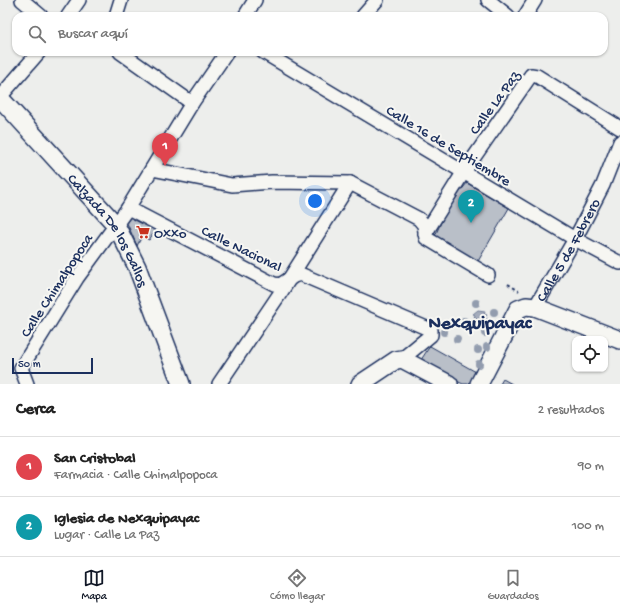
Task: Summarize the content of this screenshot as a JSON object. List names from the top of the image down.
{
  "streets": {
    "main road": ["Calzada De los Gallos", "Calle 5 de Febrero"],
    "street": [
      "Calle La Paz",
      "Calle 16 de Septiembre",
      "Calle Nacional",
      "Calle Chimalpopoca"
    ]
  },
  "crossings": [
    ["Calle La Paz", "Calle 16 de Septiembre"],
    ["Calle 16 de Septiembre", "Calle 5 de Febrero"],
    ["Calzada De los Gallos", "Calle Chimalpopoca"],
    ["Calle Nacional", "Calle Chimalpopoca"]
  ],
  "districts": ["Nexquipayac"],
  "places": {
    "supermarket": ["Oxxo"]
  },
  "scale_bar": "50 m",
  "page": {
    "search": "Buscar aquí",
    "pins": ["1", "2"],
    "scale": "50 m",
    "heading": ["Cerca", "2 resultados"],
    "list": [
      {
        "mark": "1",
        "name": "San Cristobal",
        "note": "Farmacia · Calle Chimalpopoca",
        "value": "90 m"
      },
      {
        "mark": "2",
        "name": "Iglesia de Nexquipayac",
        "note": "Lugar · Calle La Paz",
        "value": "100 m"
      }
    ],
    "nav": ["Mapa", "Cómo llegar", "Guardados"]
  }
}
